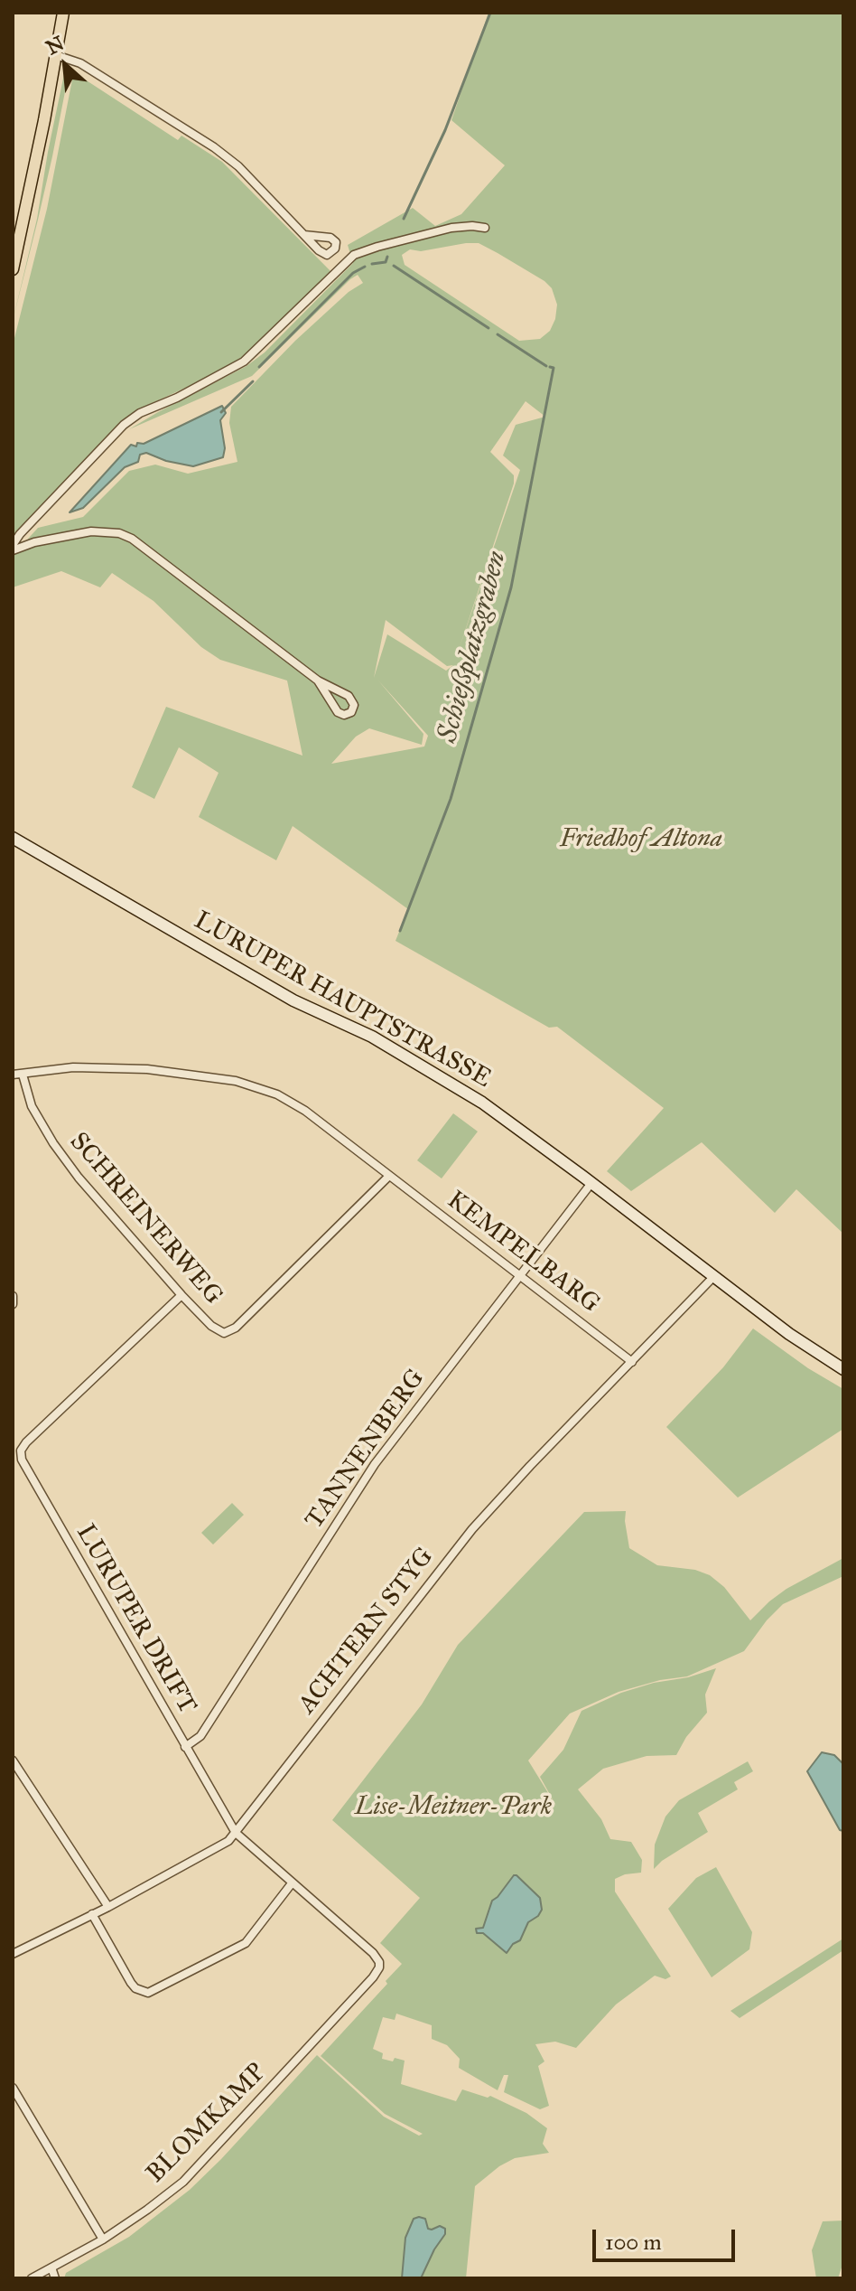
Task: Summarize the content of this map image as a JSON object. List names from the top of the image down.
{
  "streets": {
    "main road": ["LURUPER HAUPTSTRASSE"],
    "street": [
      "SCHREINERWEG",
      "KEMPELBARG",
      "TANNENBERG",
      "LURUPER DRIFT",
      "ACHTERN STYG",
      "BLOMKAMP"
    ]
  },
  "crossings": [
    ["LURUPER HAUPTSTRASSE", "TANNENBERG"],
    ["LURUPER HAUPTSTRASSE", "ACHTERN STYG"],
    ["SCHREINERWEG", "KEMPELBARG"],
    ["SCHREINERWEG", "LURUPER DRIFT"],
    ["KEMPELBARG", "TANNENBERG"],
    ["KEMPELBARG", "ACHTERN STYG"],
    ["TANNENBERG", "LURUPER DRIFT"],
    ["LURUPER DRIFT", "ACHTERN STYG"],
    ["LURUPER DRIFT", "BLOMKAMP"]
  ],
  "water": ["Schießplatzgraben"],
  "parks": ["Friedhof Altona", "Lise-Meitner-Park"],
  "scale_bar": "100 m",
  "north": "top left"
}
